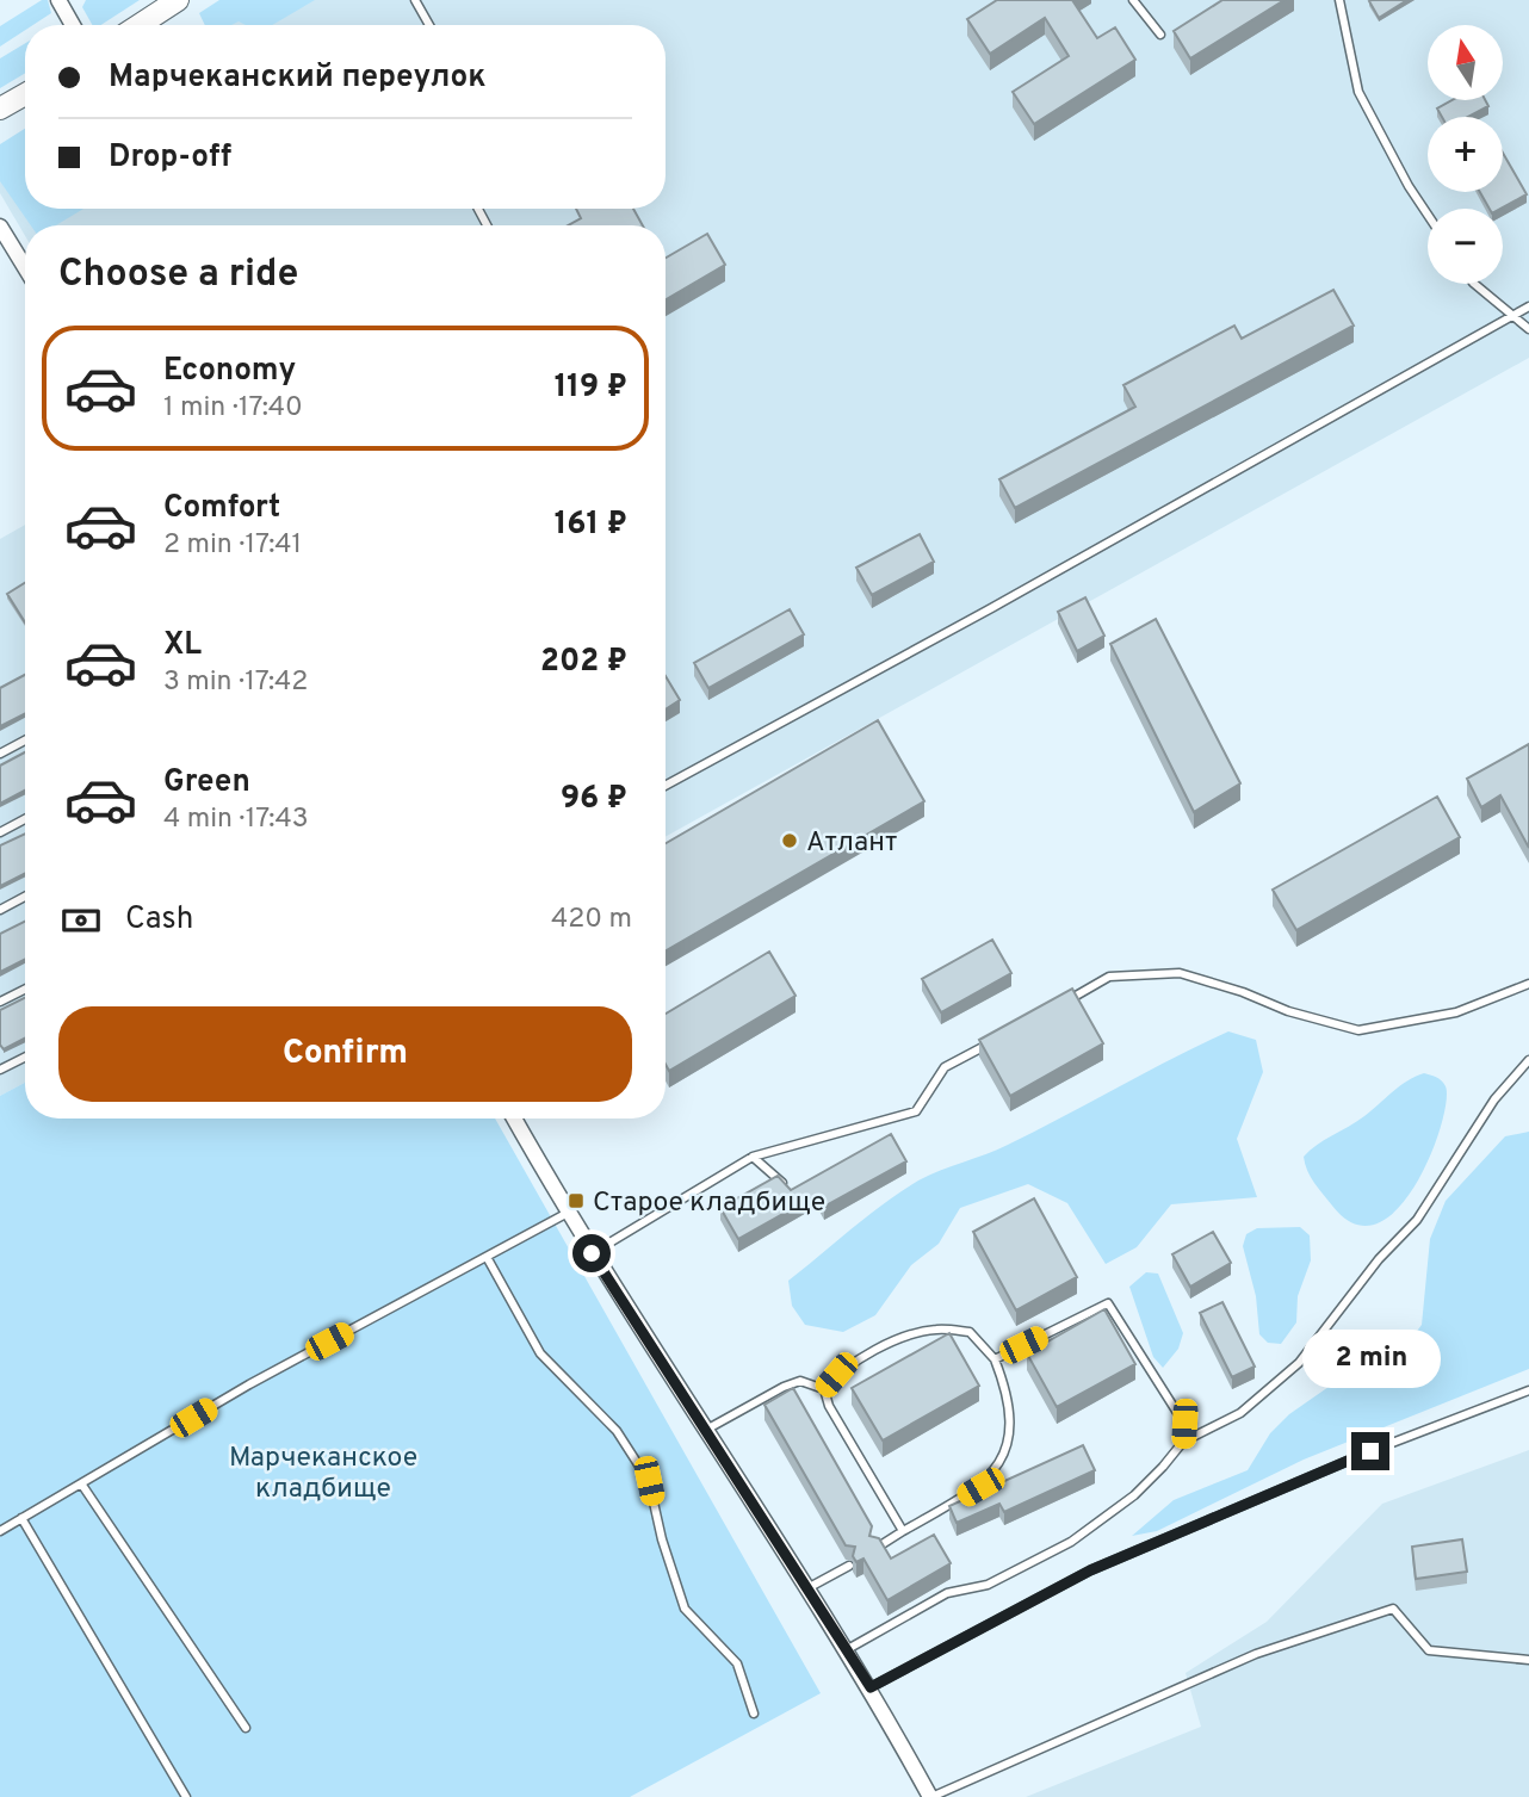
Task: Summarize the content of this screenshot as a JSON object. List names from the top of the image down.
{
  "parks": ["Марчеканское кладбище"],
  "places": {
    "other": ["Атлант"],
    "transit": ["Старое кладбище"]
  },
  "north": "top",
  "page": {
    "map_buttons": ["+", "−"],
    "banner": ["Марчеканский переулок", "Drop-off"],
    "heading": "Choose a ride",
    "list": [
      {
        "name": "Economy",
        "note": "1 min · 17:40",
        "value": "119 ₽"
      },
      {
        "name": "Comfort",
        "note": "2 min · 17:41",
        "value": "161 ₽"
      },
      {
        "name": "XL",
        "note": "3 min · 17:42",
        "value": "202 ₽"
      },
      {
        "name": "Green",
        "note": "4 min · 17:43",
        "value": "96 ₽"
      }
    ],
    "pay": ["Cash", "420 m"],
    "buttons": "Confirm",
    "bubble": "2 min"
  }
}
